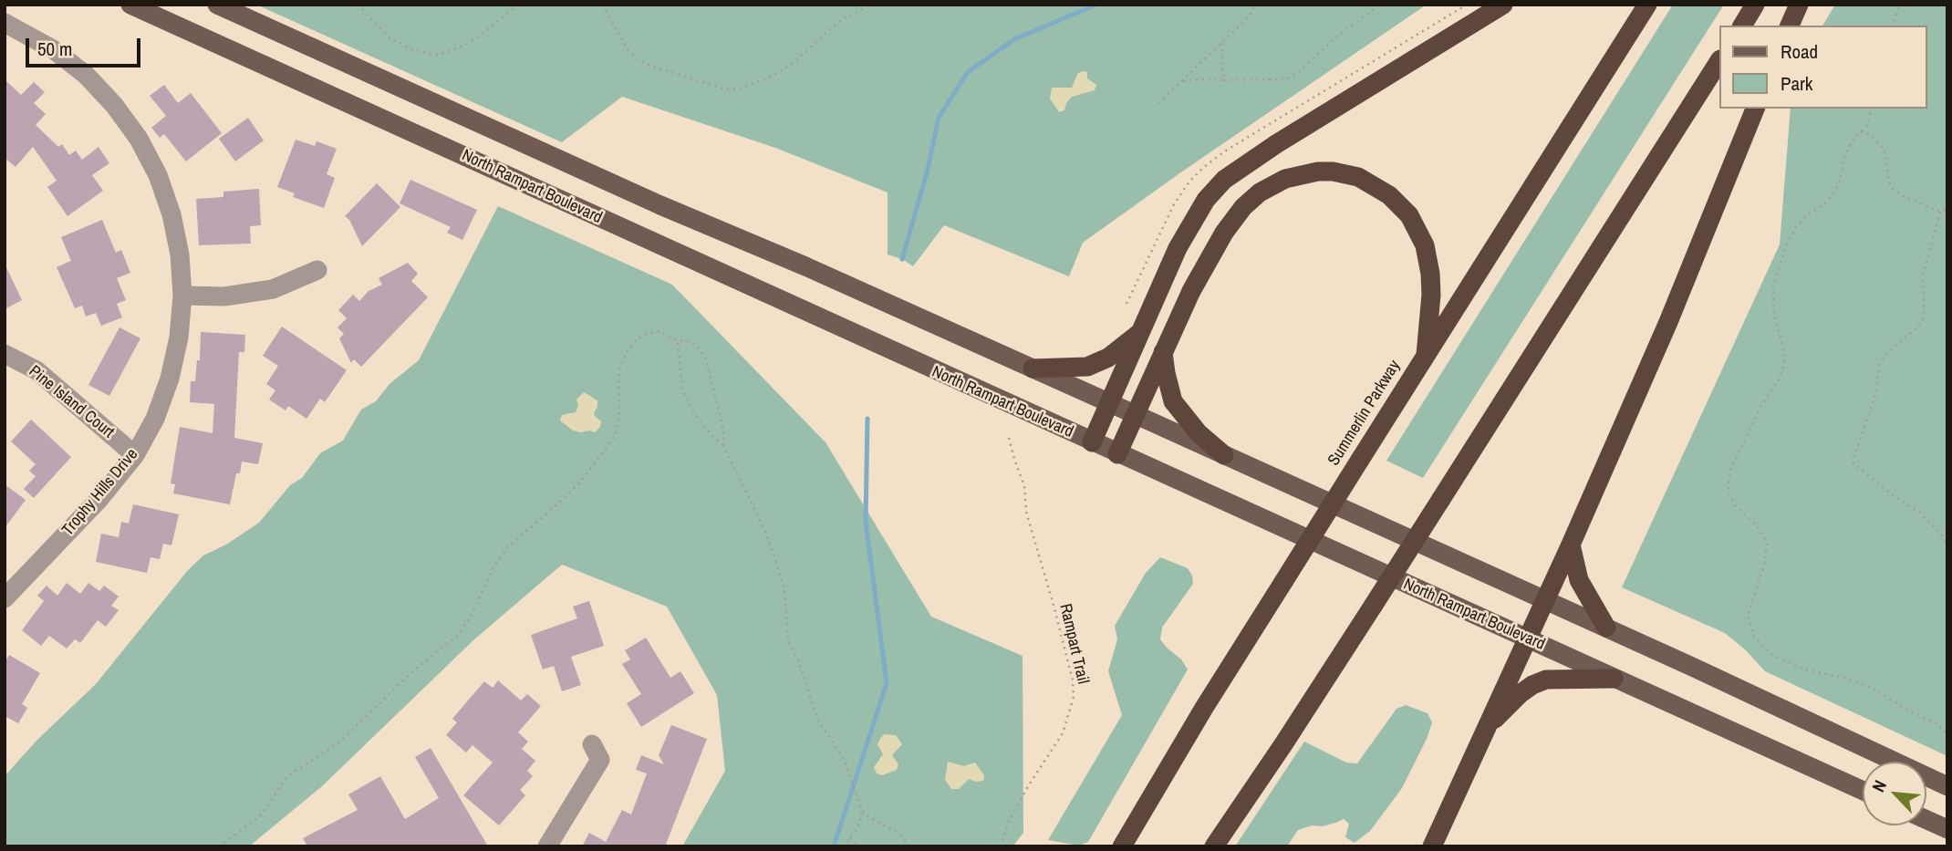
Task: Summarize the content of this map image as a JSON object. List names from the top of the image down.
{
  "streets": {
    "highway": ["Summerlin Parkway"],
    "main road": ["North Rampart Boulevard"],
    "street": ["Pine Island Court", "Trophy Hills Drive"],
    "path": ["Rampart Trail"]
  },
  "crossings": [
    ["Pine Island Court", "Trophy Hills Drive"]
  ],
  "legend": ["Road", "Park"],
  "scale_bar": "50 m",
  "north": "top left"
}
